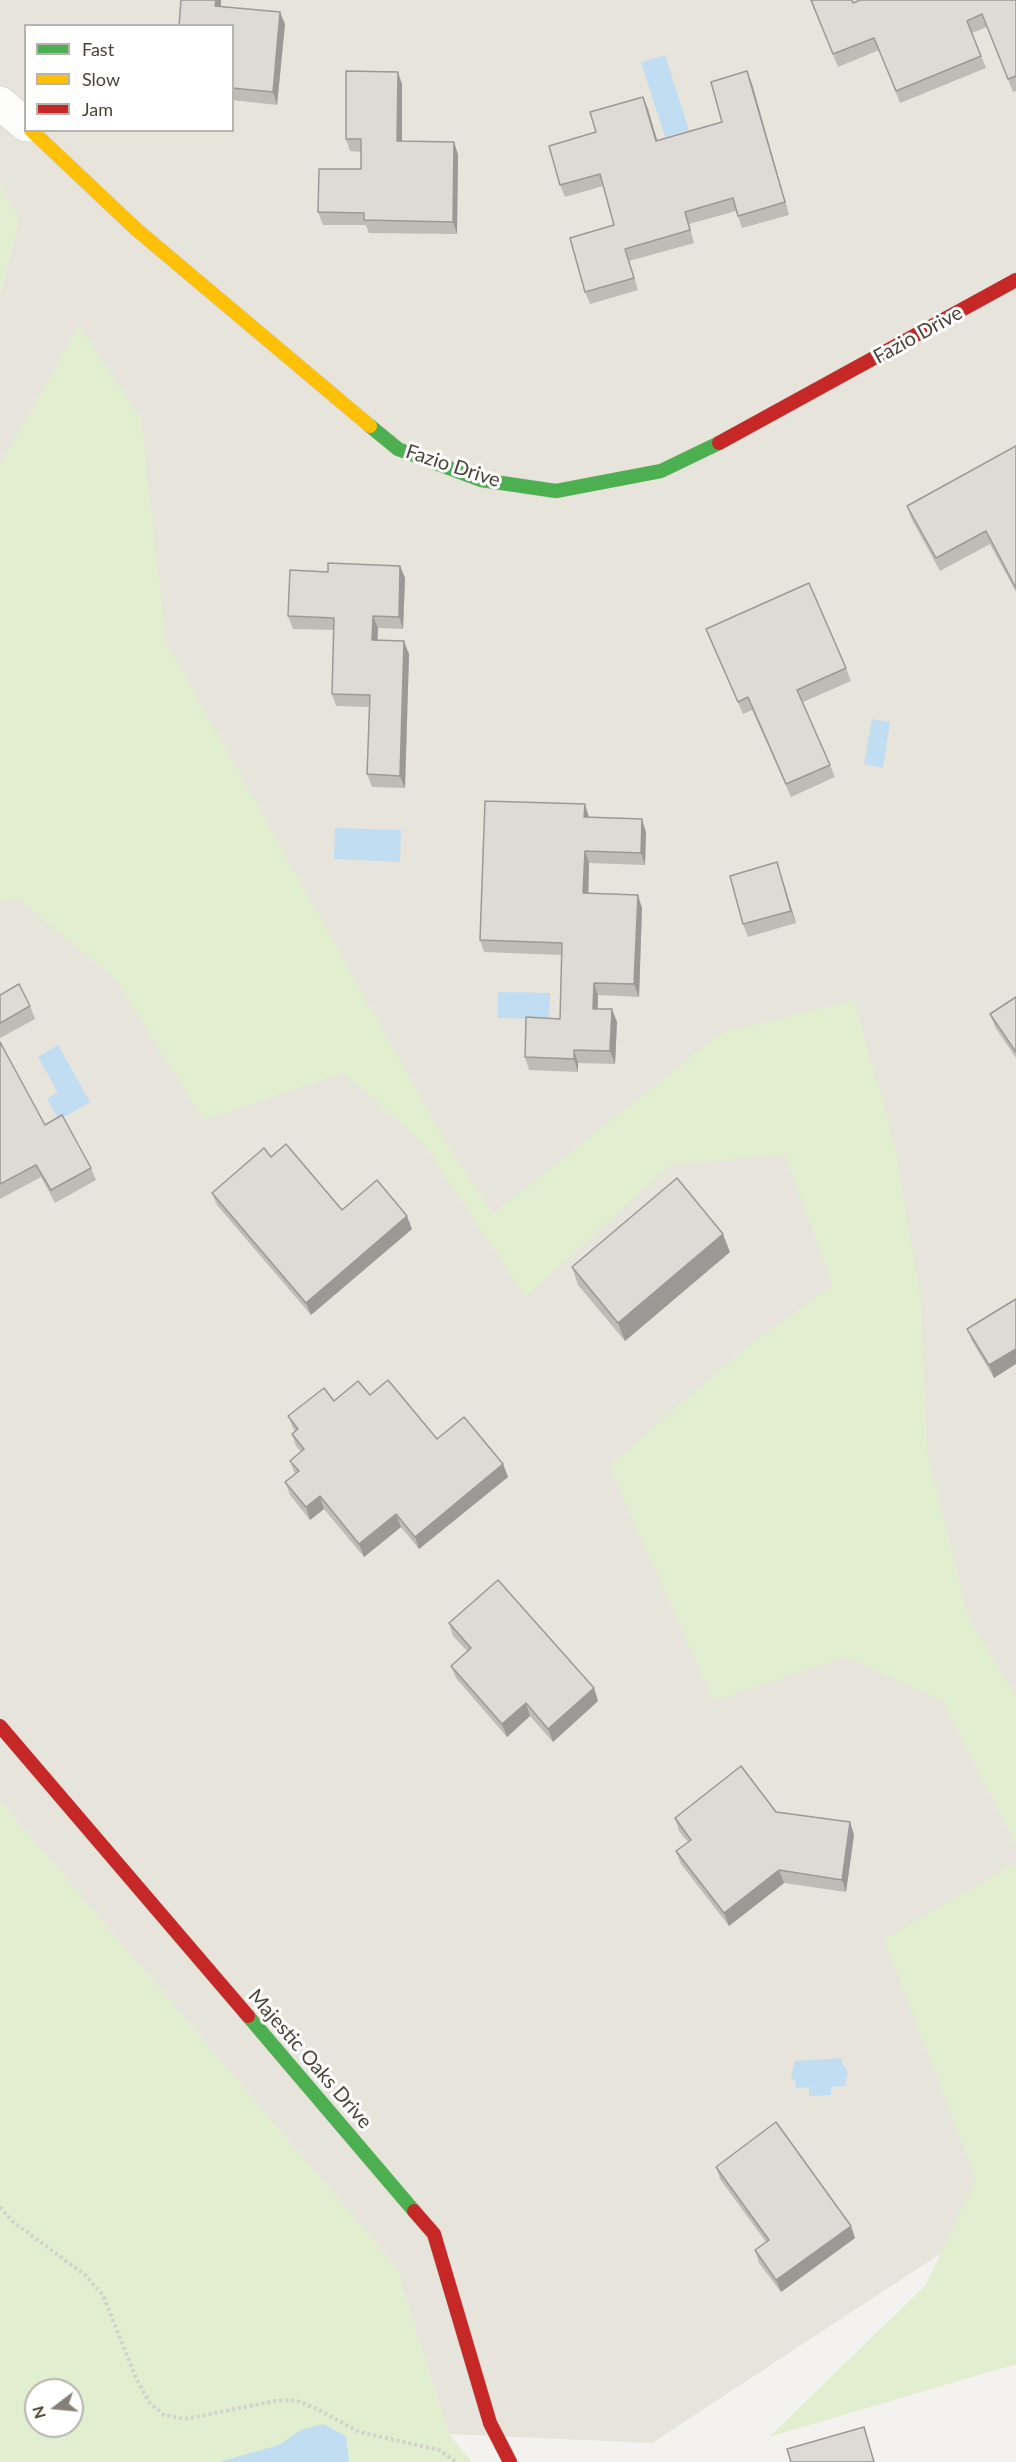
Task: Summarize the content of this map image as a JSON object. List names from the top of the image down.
{
  "streets": {
    "street": ["Fazio Drive", "Majestic Oaks Drive"]
  },
  "legend": ["Fast", "Slow", "Jam"],
  "north": "left"
}
